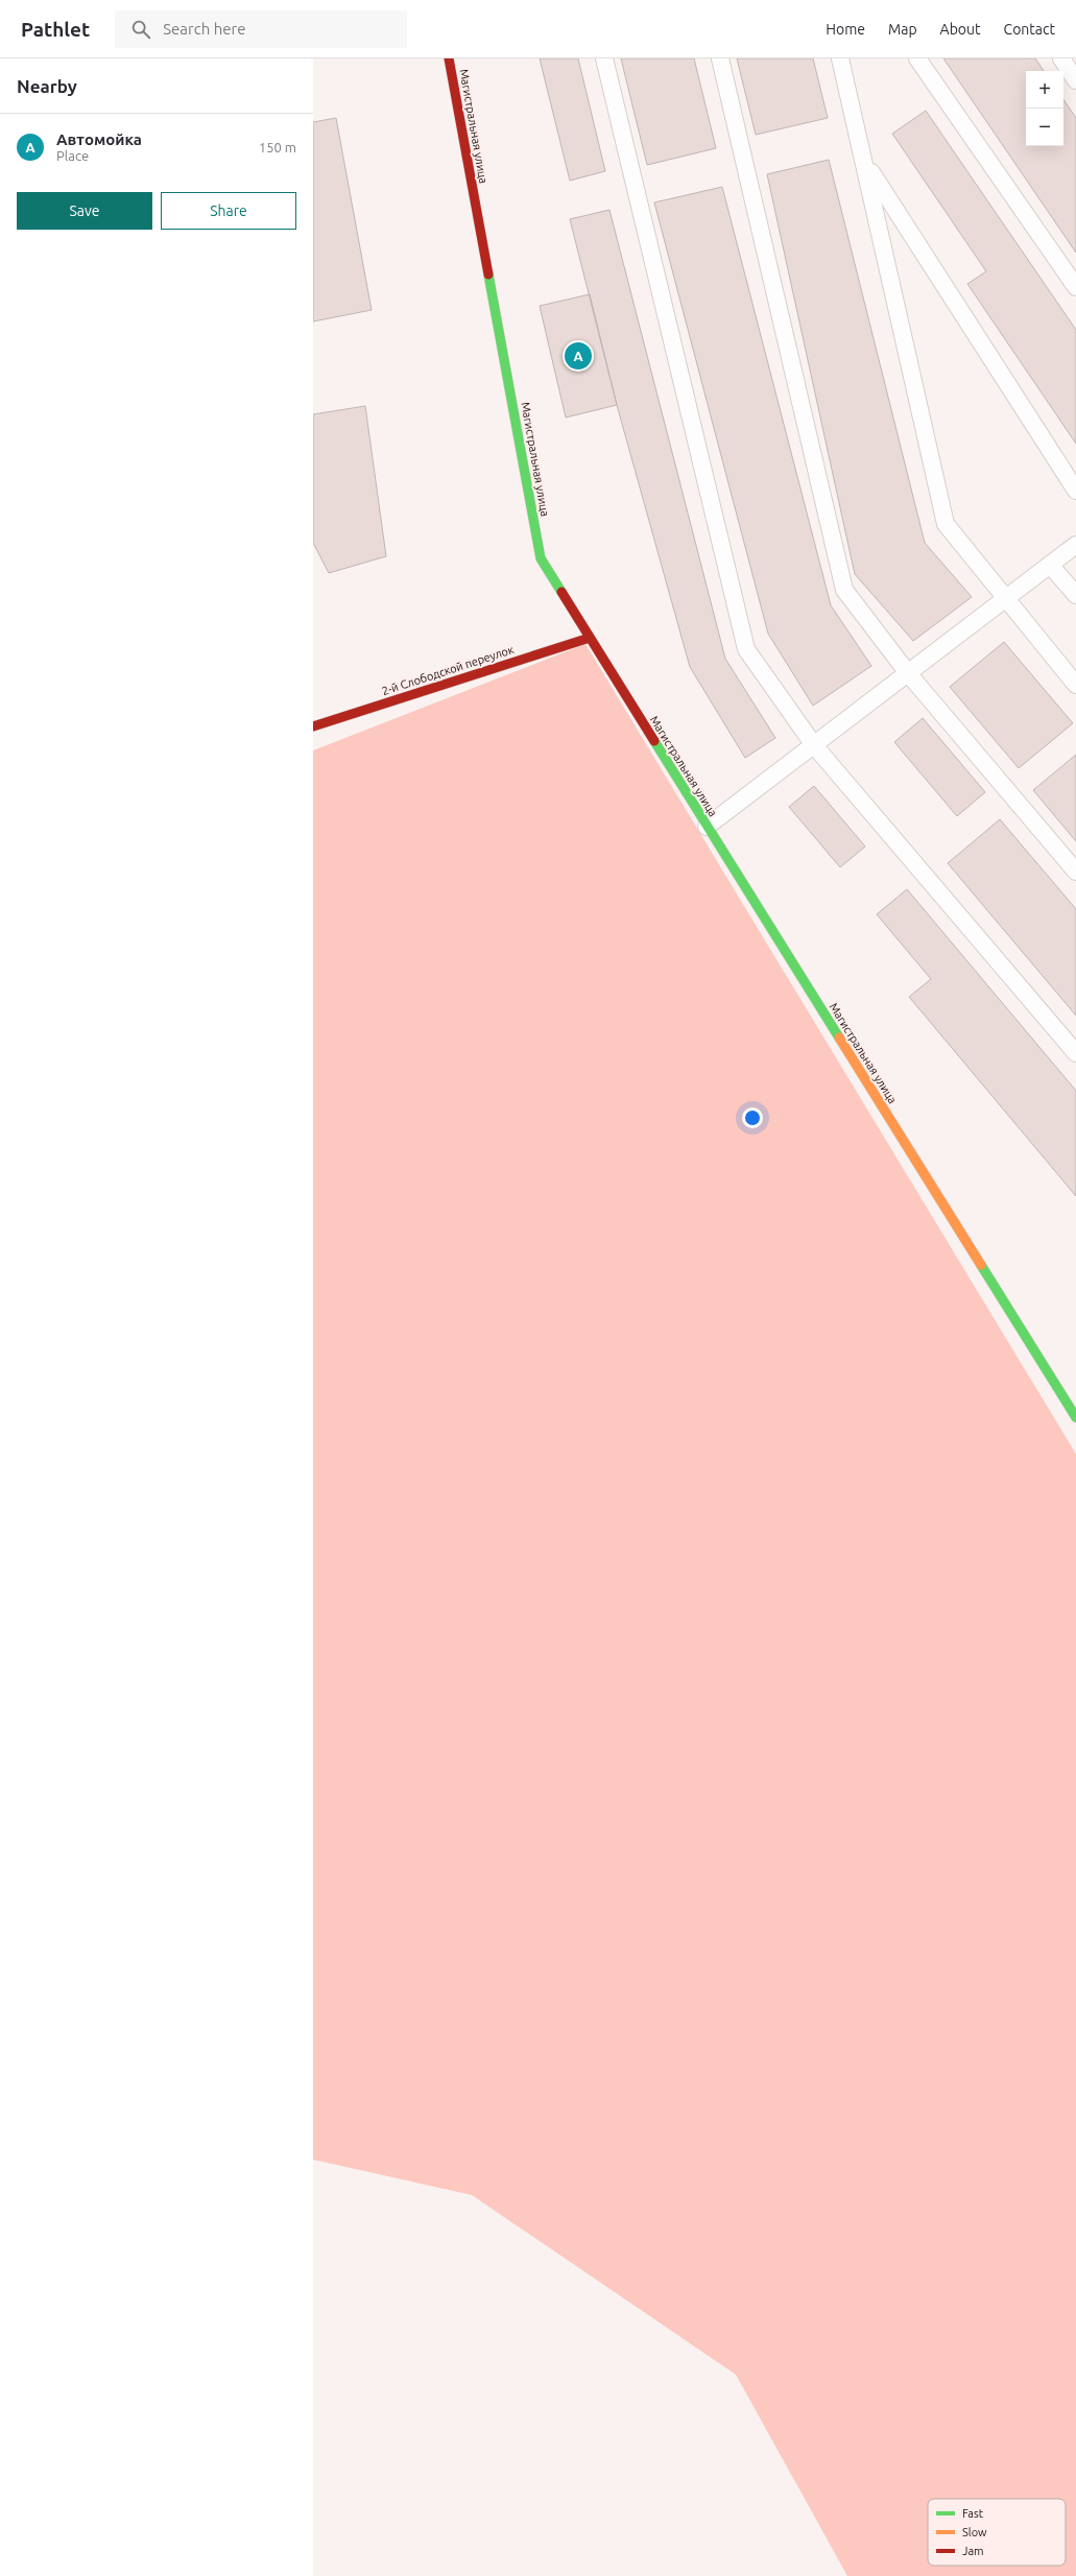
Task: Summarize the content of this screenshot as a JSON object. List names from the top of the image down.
{
  "streets": {
    "street": ["Магистральная улица", "2-й Слободской переулок"]
  },
  "crossings": [
    ["Магистральная улица", "2-й Слободской переулок"]
  ],
  "legend": ["Fast", "Slow", "Jam"],
  "page": {
    "header": "Pathlet",
    "search": "Search here",
    "nav": [
      "Home",
      "Map",
      "About",
      "Contact"
    ],
    "heading": "Nearby",
    "map_buttons": ["+", "−"],
    "list": [
      {
        "mark": "A",
        "name": "Автомойка",
        "note": "Place",
        "value": "150 m"
      }
    ],
    "buttons": ["Save", "Share"],
    "pins": "A"
  }
}
